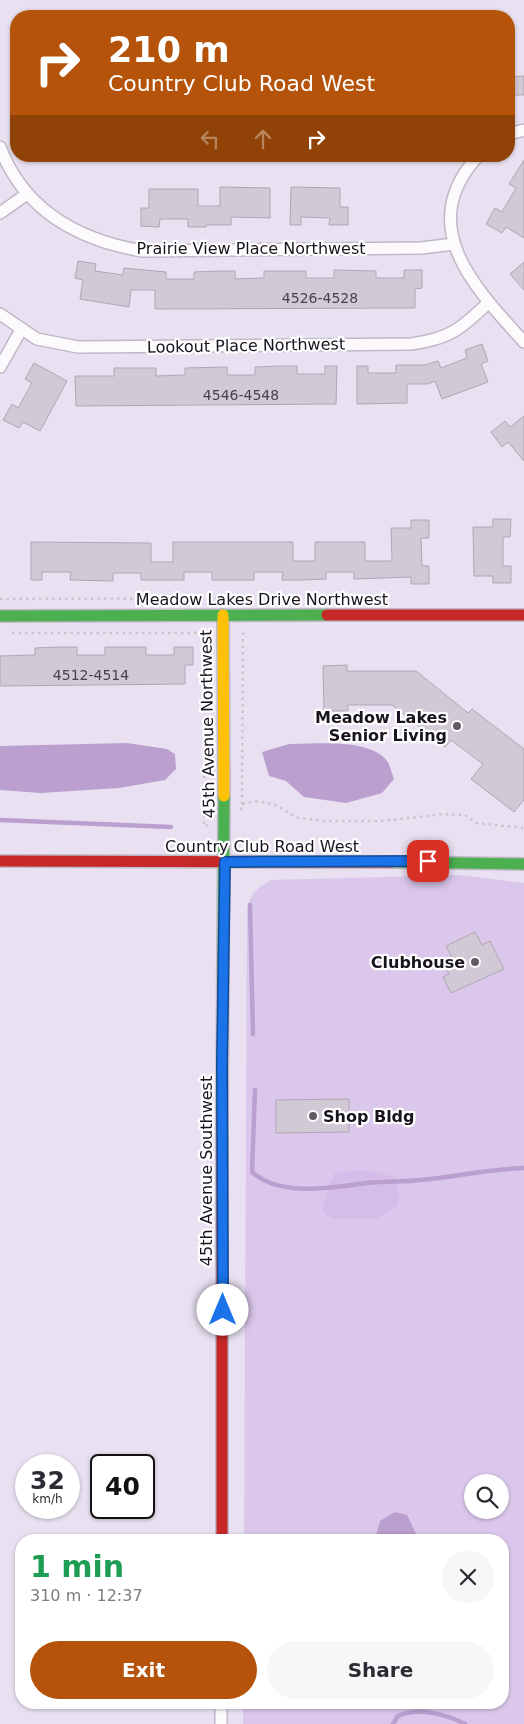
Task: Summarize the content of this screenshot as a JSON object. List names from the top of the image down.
{
  "streets": {
    "street": [
      "Prairie View Place Northwest",
      "Lookout Place Northwest",
      "Meadow Lakes Drive Northwest",
      "45th Avenue Northwest",
      "Country Club Road West",
      "45th Avenue Southwest"
    ]
  },
  "crossings": [
    ["Meadow Lakes Drive Northwest", "45th Avenue Northwest"],
    ["45th Avenue Northwest", "Country Club Road West"],
    ["45th Avenue Northwest", "45th Avenue Southwest"],
    ["Country Club Road West", "45th Avenue Southwest"]
  ],
  "places": ["Meadow Lakes Senior Living", "Clubhouse", "Shop Bldg"],
  "house_numbers": ["4526-4528", "4546-4548", "4512-4514"],
  "page": {
    "turn": ["210 m", "Country Club Road West"],
    "speed": "32 km/h",
    "limit": "40",
    "heading": ["1 min", "310 m · 12:37"],
    "buttons": ["Exit", "Share"]
  }
}
